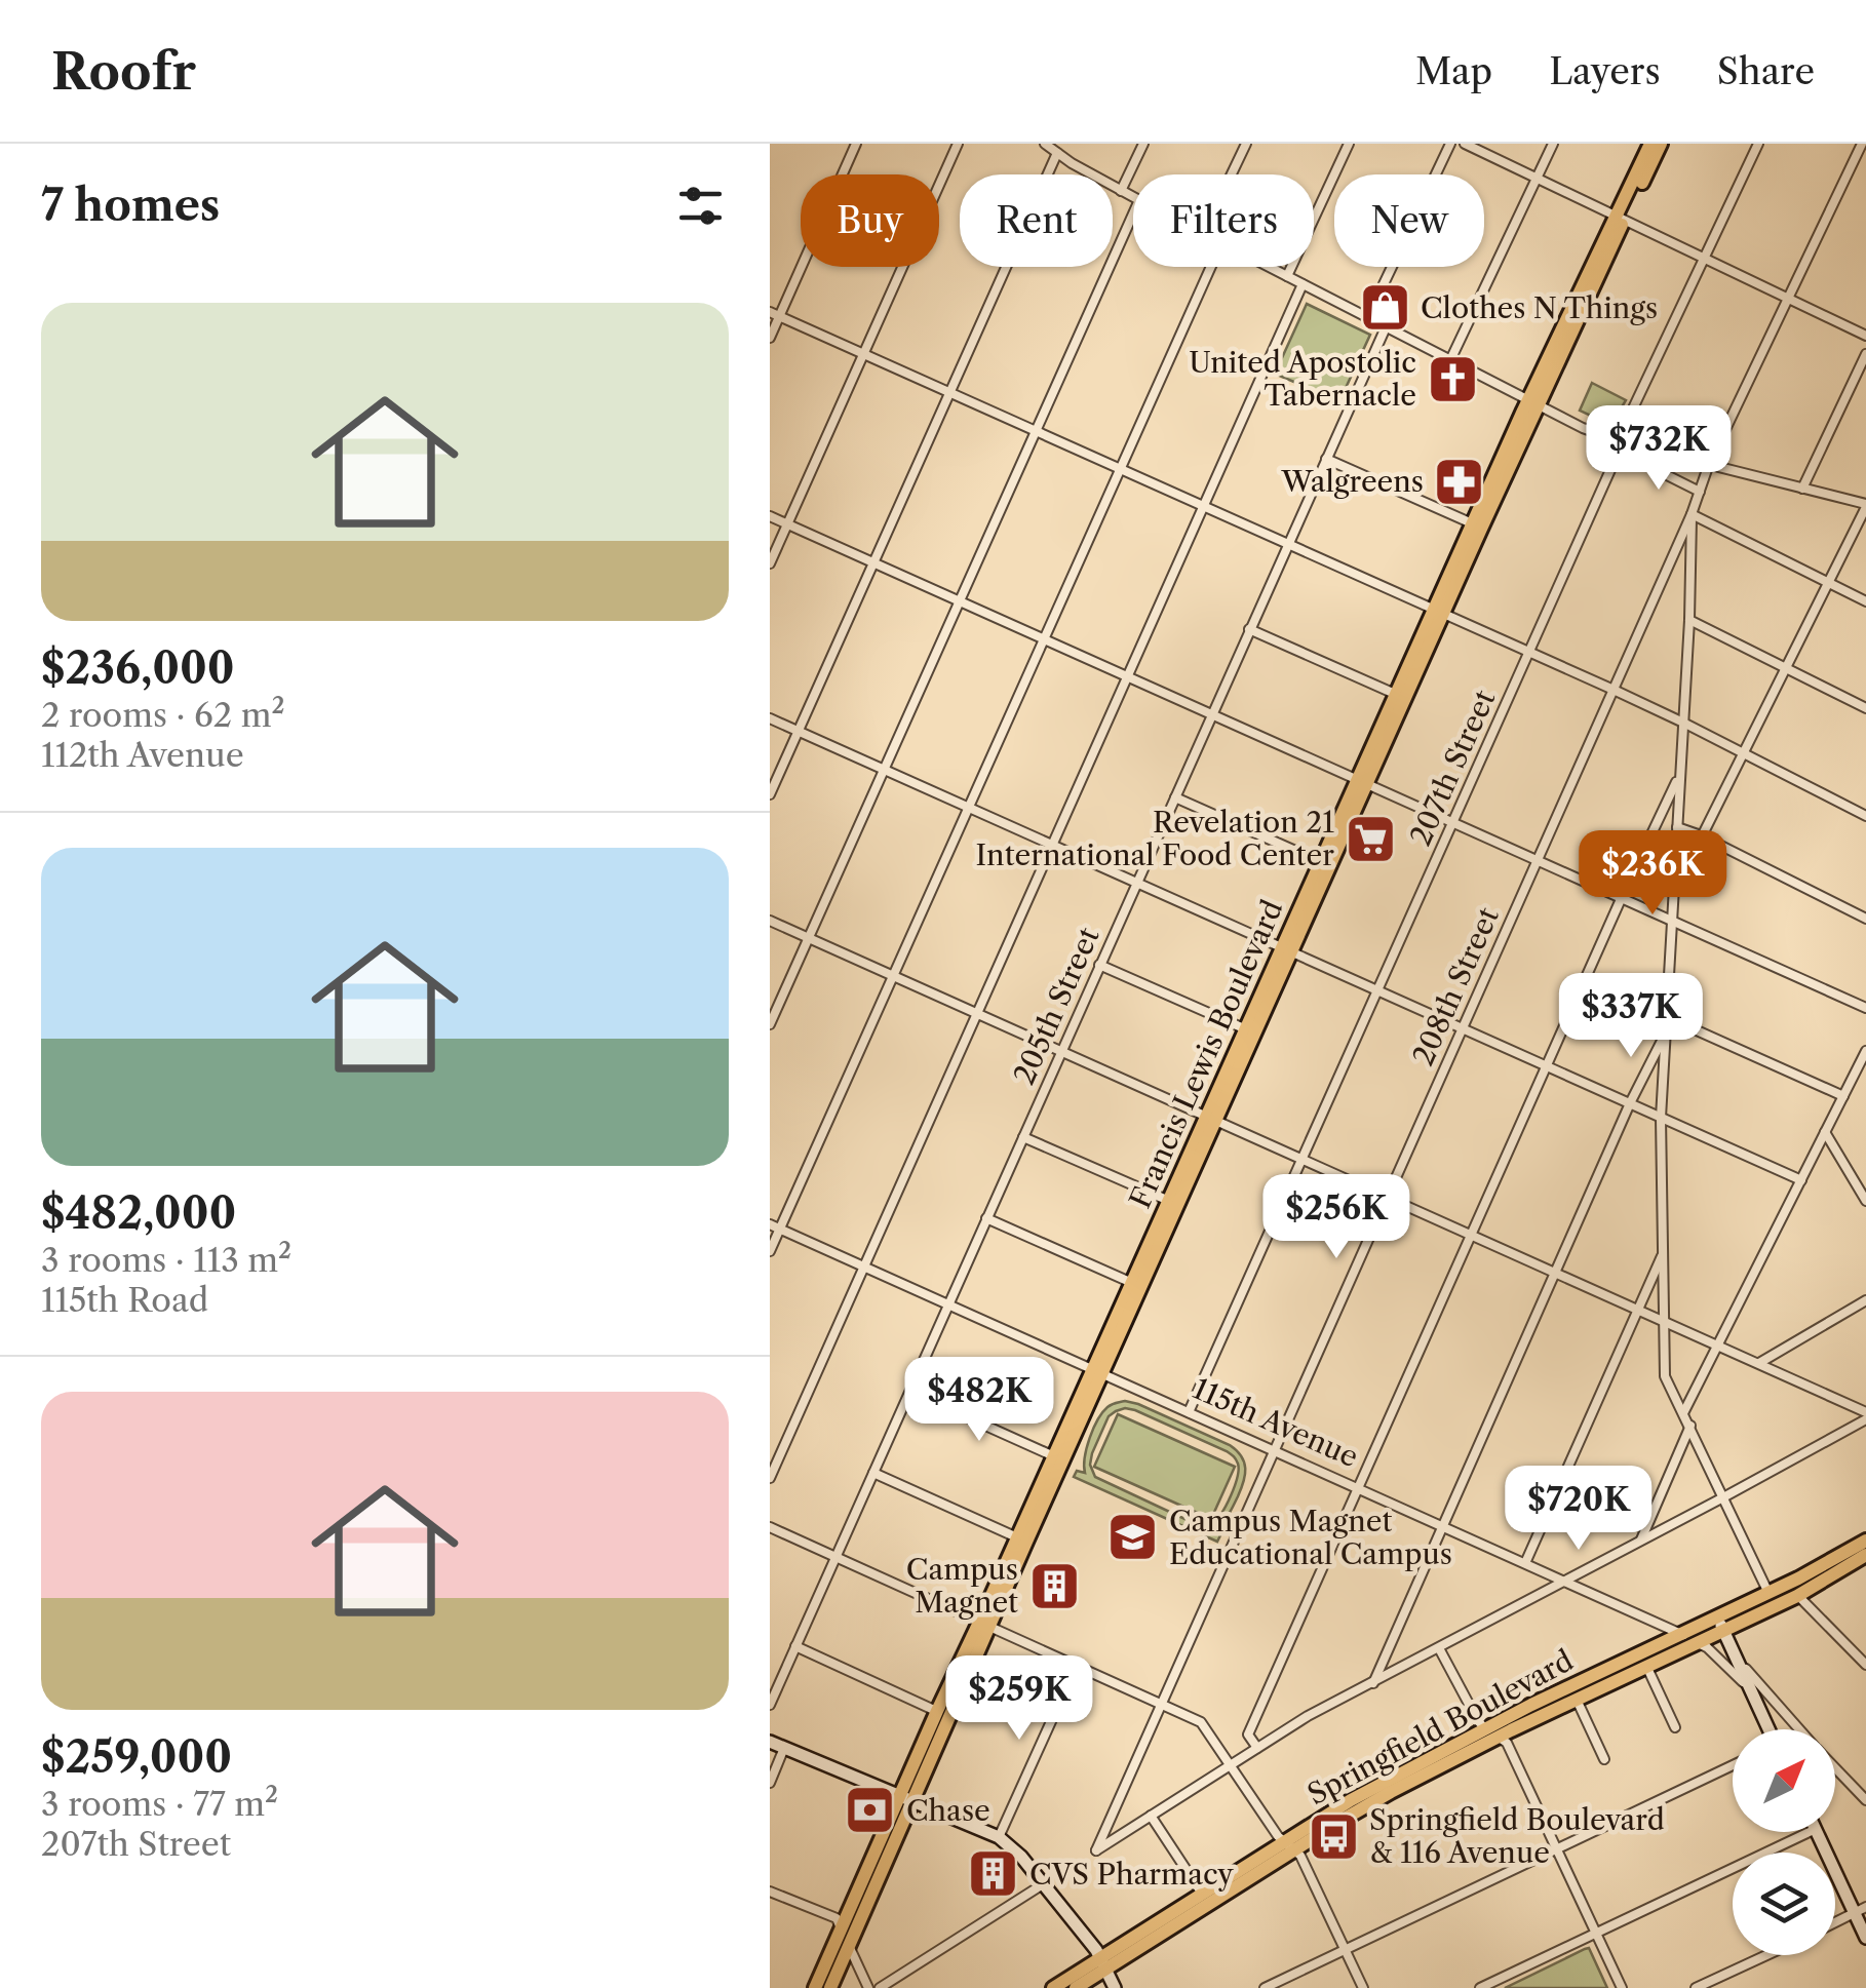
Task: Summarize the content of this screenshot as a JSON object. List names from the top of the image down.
{
  "streets": {
    "main road": ["Francis Lewis Boulevard", "115th Avenue", "Springfield Boulevard"],
    "street": ["207th Street", "208th Street", "205th Street"]
  },
  "crossings": [
    ["207th Street", "115th Avenue"],
    ["208th Street", "115th Avenue"],
    ["205th Street", "115th Avenue"],
    ["Francis Lewis Boulevard", "115th Avenue"],
    ["115th Avenue", "Springfield Boulevard"]
  ],
  "places": {
    "shop": ["Clothes N Things"],
    "church": ["United Apostolic Tabernacle"],
    "pharmacy": ["Walgreens"],
    "supermarket": ["Revelation 21 International Food Center"],
    "school or university": ["Campus Magnet Educational Campus"],
    "building": ["Campus Magnet", "CVS Pharmacy"],
    "bank": ["Chase"],
    "bus stop": ["Springfield Boulevard & 116 Avenue"]
  },
  "north": "top right",
  "page": {
    "header": "Roofr",
    "nav": ["Map", "Layers", "Share"],
    "heading": "7 homes",
    "chip": [
      "Buy",
      "Rent",
      "Filters",
      "New"
    ],
    "list": [
      {
        "name": "$236,000",
        "note": "2 rooms · 62 m² · 112th Avenue"
      },
      {
        "name": "$482,000",
        "note": "3 rooms · 113 m² · 115th Road"
      },
      {
        "name": "$259,000",
        "note": "3 rooms · 77 m² · 207th Street"
      }
    ],
    "price": [
      "$732K",
      "$236K",
      "$337K",
      "$256K",
      "$482K",
      "$720K",
      "$259K"
    ]
  }
}
